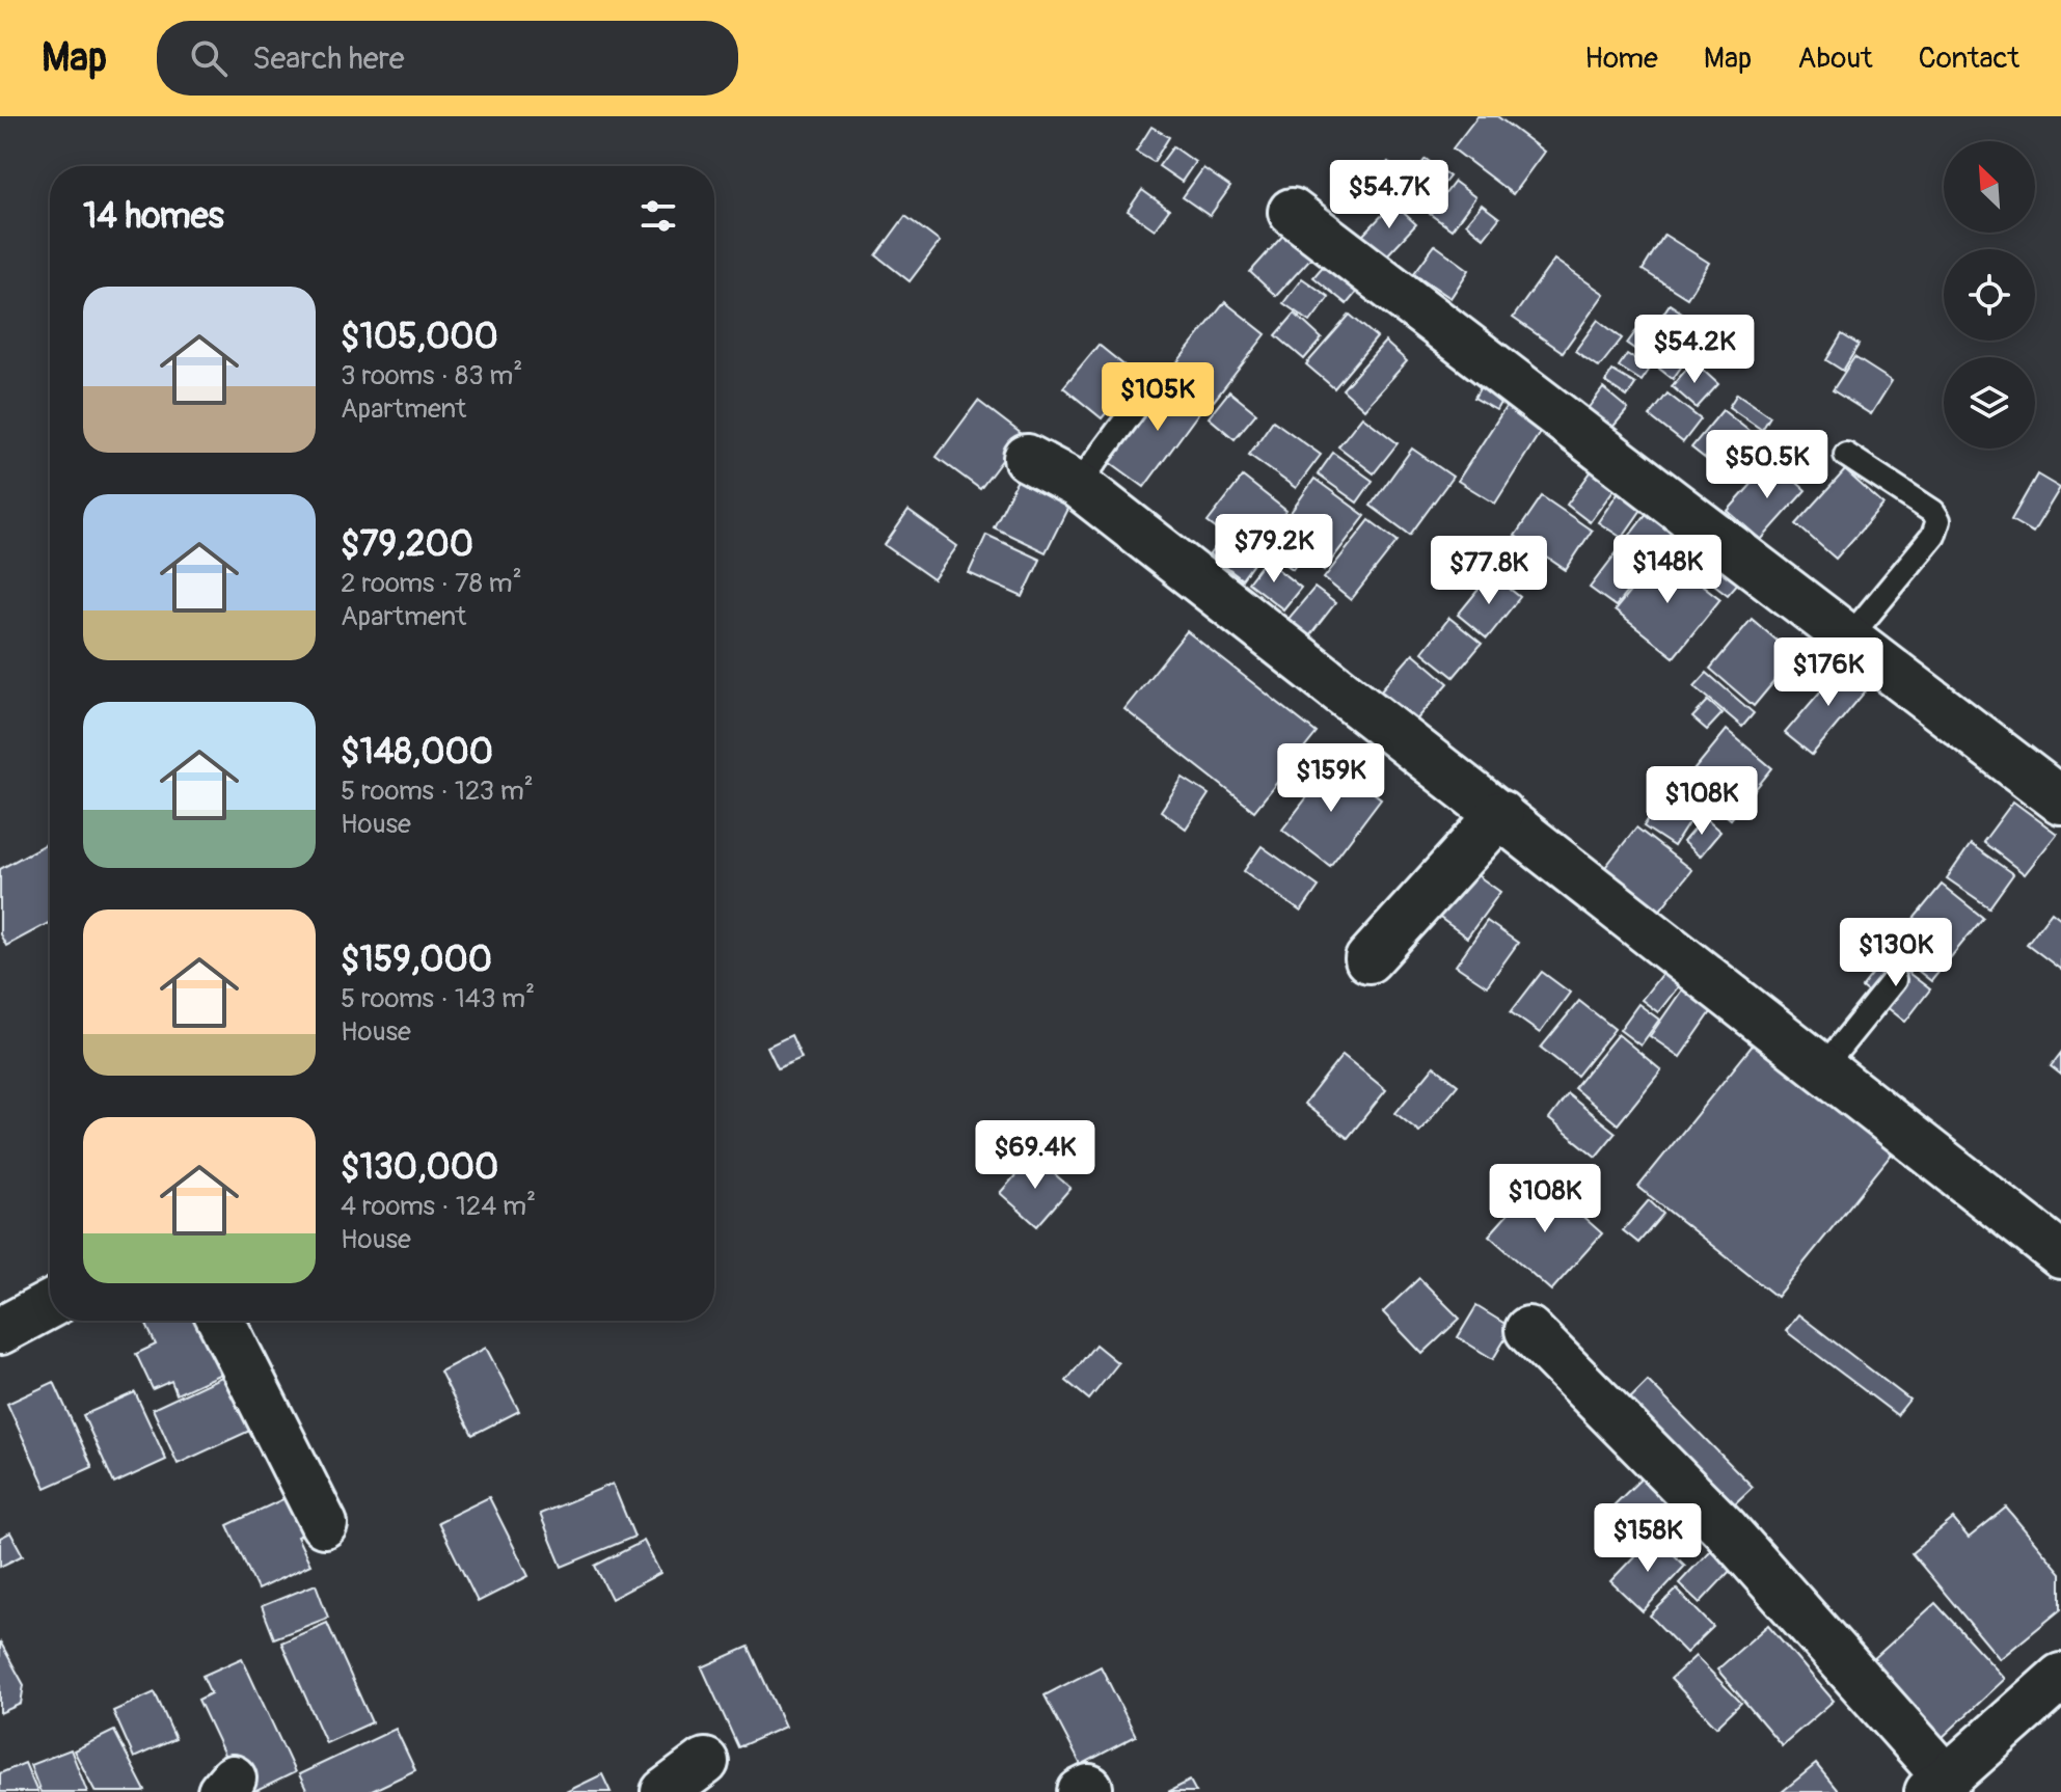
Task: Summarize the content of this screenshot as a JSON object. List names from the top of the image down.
{
  "north": "top left",
  "page": {
    "header": "Map",
    "search": "Search here",
    "nav": [
      "Home",
      "Map",
      "About",
      "Contact"
    ],
    "price": [
      "$54.7K",
      "$54.2K",
      "$105K",
      "$50.5K",
      "$79.2K",
      "$148K",
      "$77.8K",
      "$176K",
      "$159K",
      "$108K",
      "$130K",
      "$69.4K",
      "$108K",
      "$158K"
    ],
    "heading": "14 homes",
    "list": [
      {
        "name": "$105,000",
        "note": "3 rooms · 83 m² · Apartment"
      },
      {
        "name": "$79,200",
        "note": "2 rooms · 78 m² · Apartment"
      },
      {
        "name": "$148,000",
        "note": "5 rooms · 123 m² · House"
      },
      {
        "name": "$159,000",
        "note": "5 rooms · 143 m² · House"
      },
      {
        "name": "$130,000",
        "note": "4 rooms · 124 m² · House"
      }
    ]
  }
}
